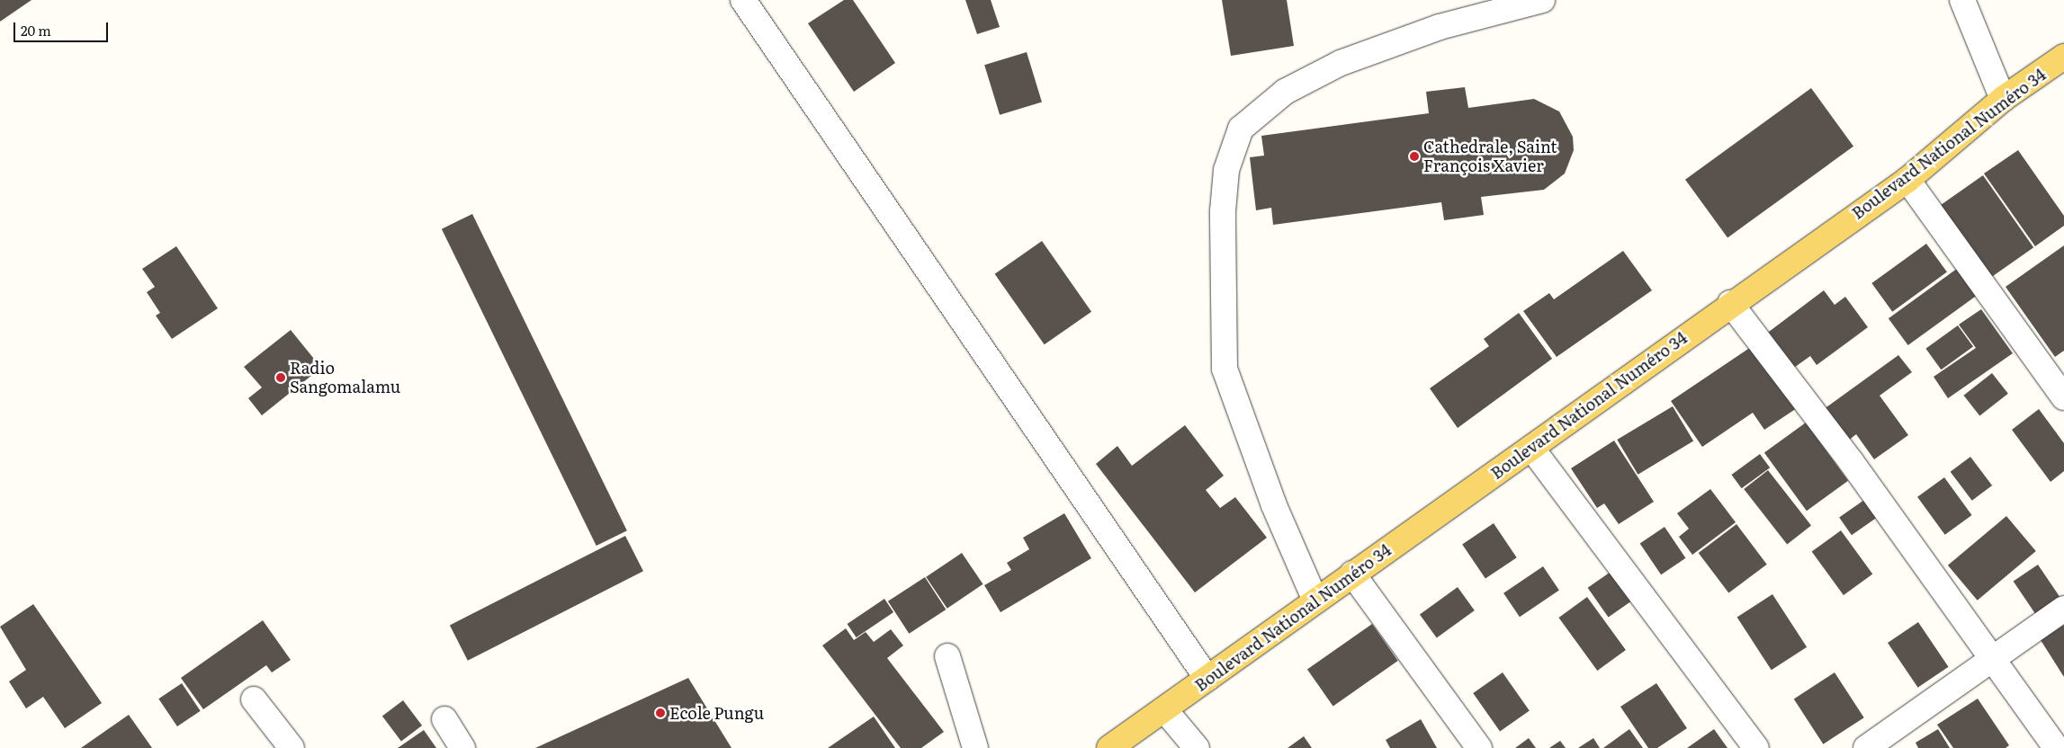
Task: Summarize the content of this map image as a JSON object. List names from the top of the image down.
{
  "streets": {
    "main road": ["Boulevard National Numéro 34"]
  },
  "places": ["Cathedrale, Saint François Xavier", "Radio Sangomalamu", "Ecole Pungu"],
  "scale_bar": "20 m"
}
